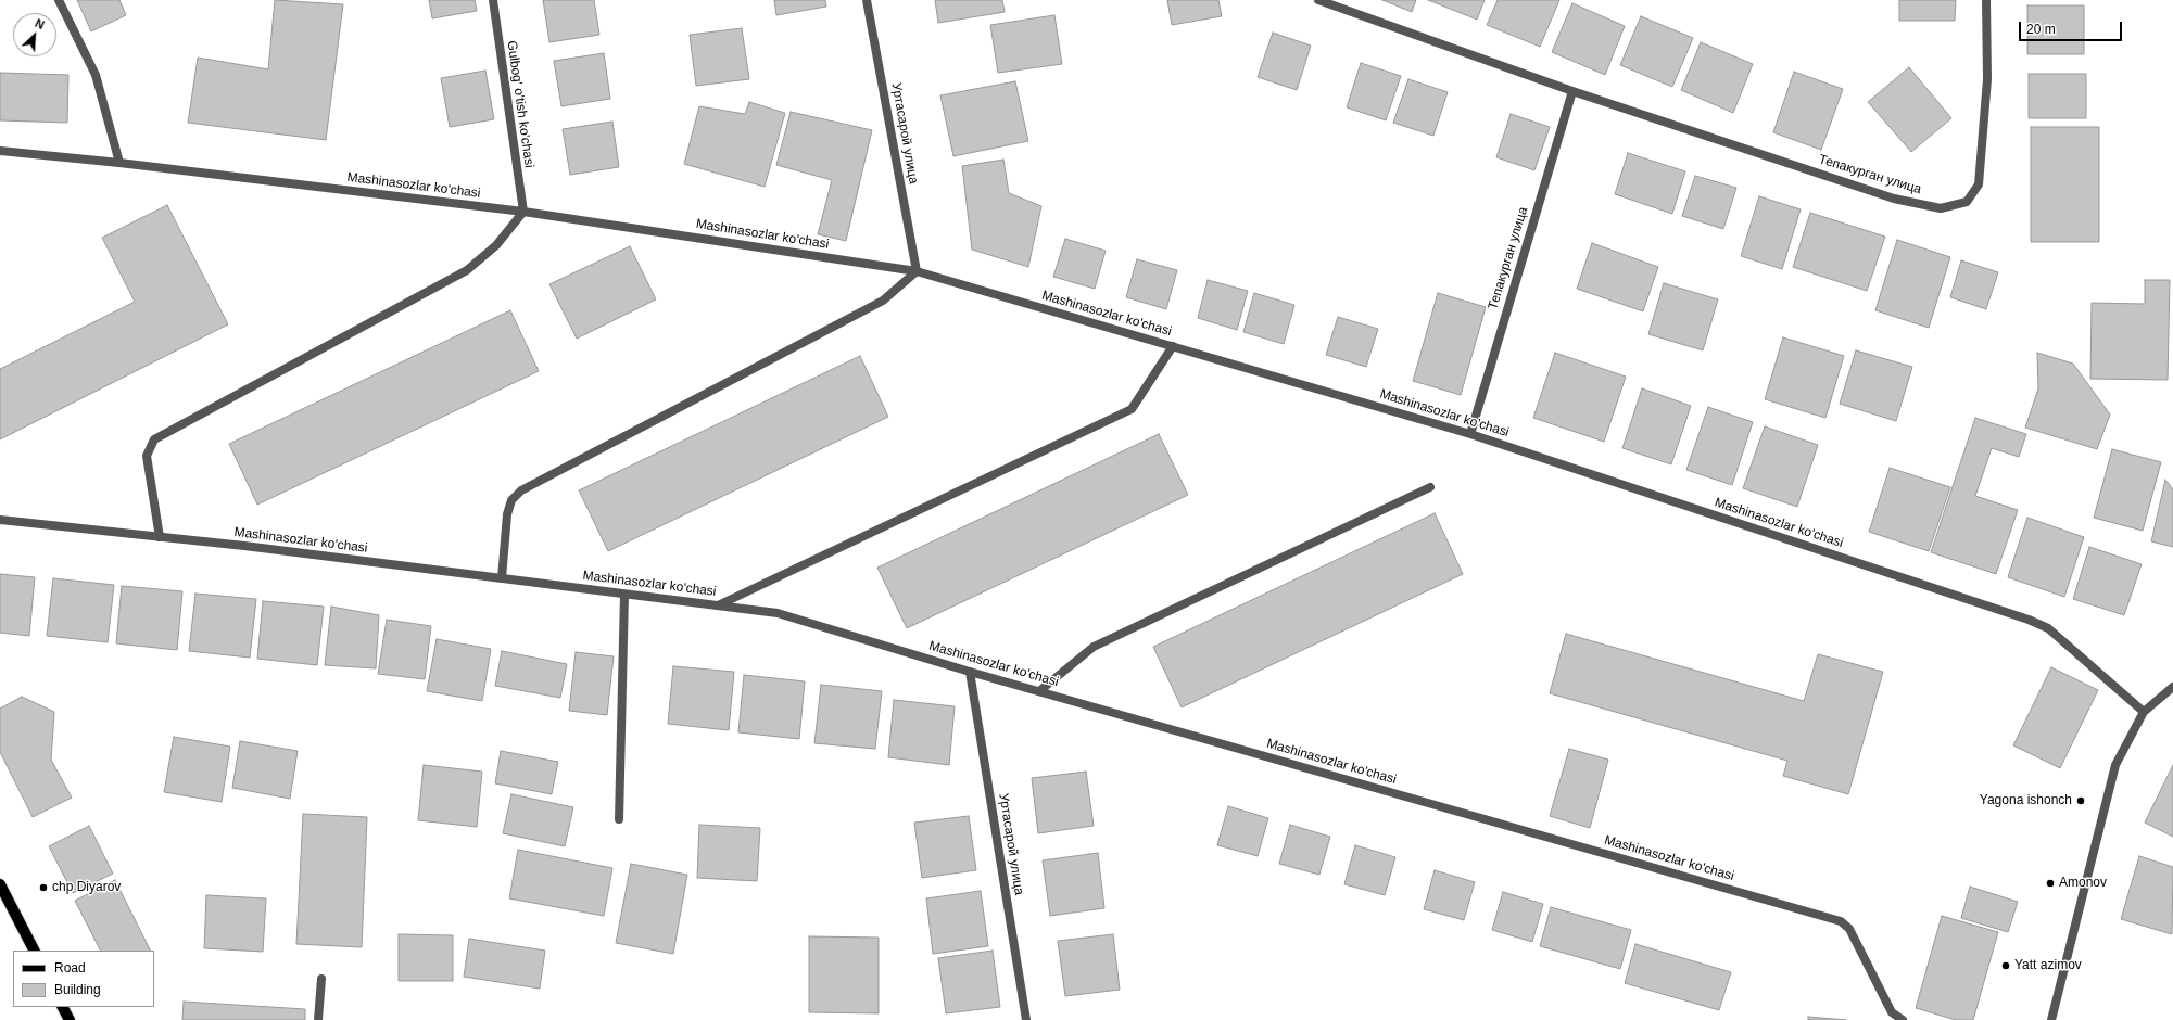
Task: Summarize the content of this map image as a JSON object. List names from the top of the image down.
{
  "streets": {
    "street": [
      "Gulbog' o'tish ko'chasi",
      "Уртасарой улица",
      "Тепакурган улица",
      "Mashinasozlar ko'chasi"
    ]
  },
  "crossings": [
    ["Gulbog' o'tish ko'chasi", "Mashinasozlar ko'chasi"],
    ["Уртасарой улица", "Mashinasozlar ko'chasi"],
    ["Тепакурган улица", "Mashinasozlar ko'chasi"]
  ],
  "places": [
    "Yagona ishonch",
    "Amonov",
    "chp Diyarov",
    "Yatt azimov"
  ],
  "legend": ["Road", "Building"],
  "scale_bar": "20 m",
  "north": "top right"
}
